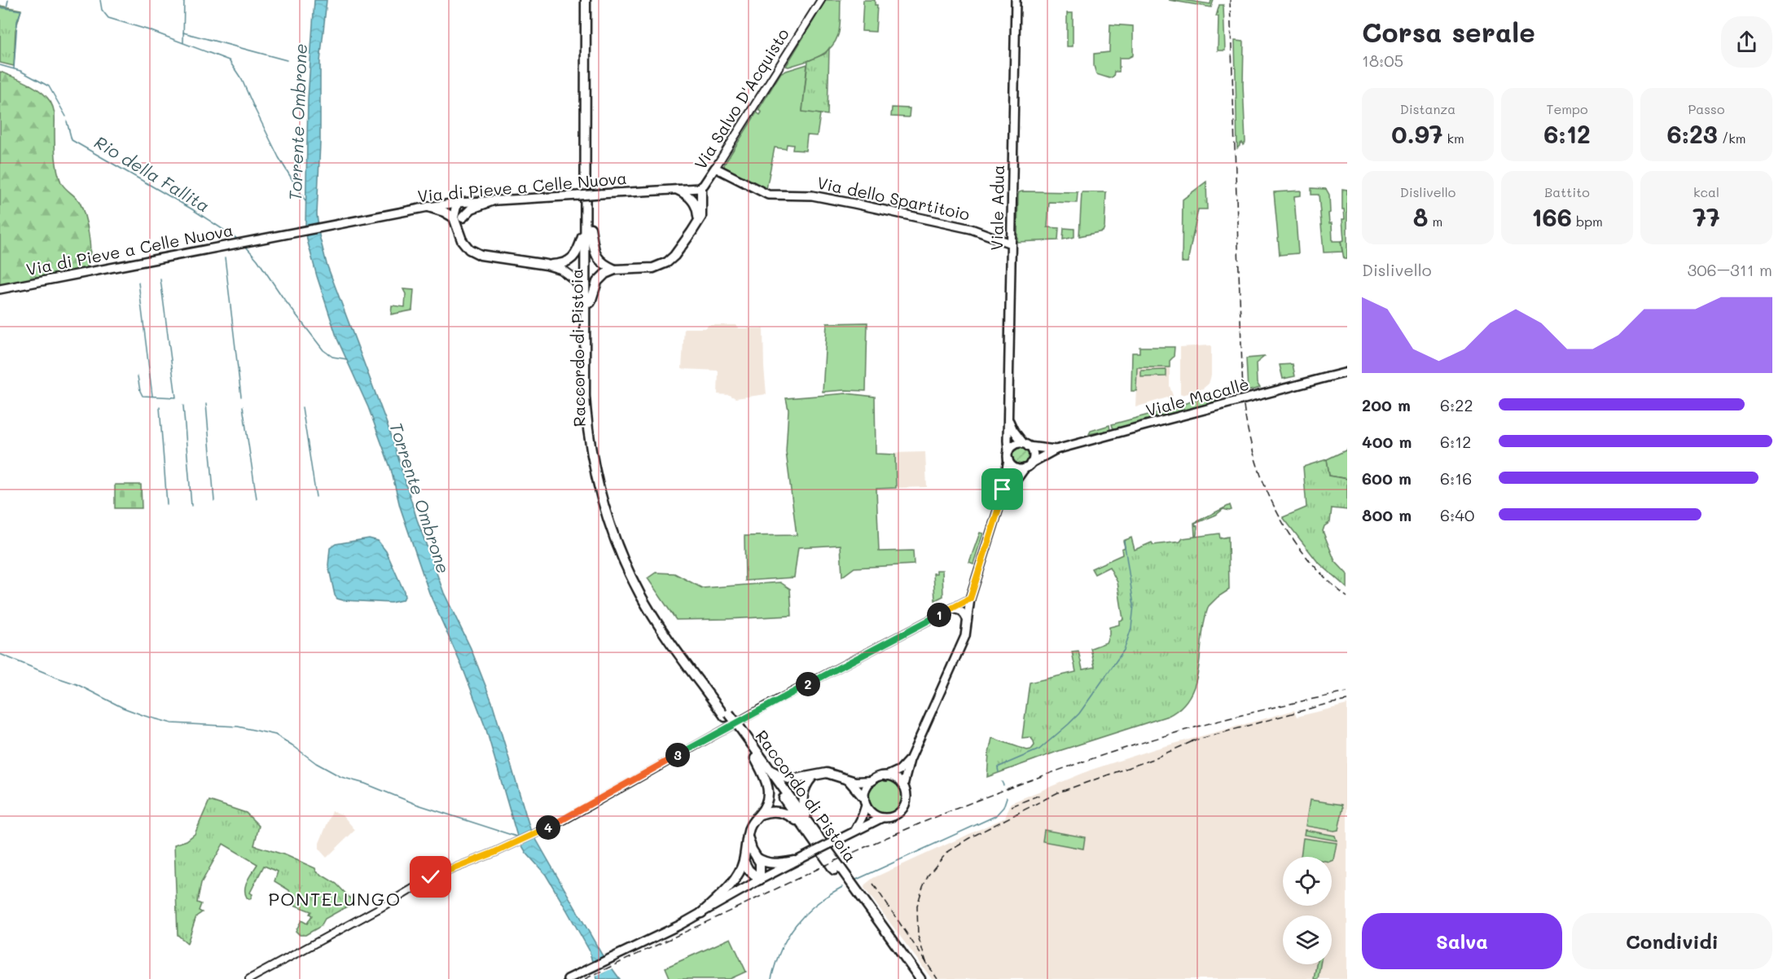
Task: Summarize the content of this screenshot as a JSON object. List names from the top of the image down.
{
  "streets": {
    "highway": ["Raccordo di Pistoia"],
    "main road": [
      "Via Salvo D'Acquisto",
      "Via di Pieve a Celle Nuova",
      "Via dello Spartitoio",
      "Viale Adua",
      "Viale Macallè"
    ]
  },
  "crossings": [
    ["Via Salvo D'Acquisto", "Via di Pieve a Celle Nuova"],
    ["Via Salvo D'Acquisto", "Via dello Spartitoio"],
    ["Via dello Spartitoio", "Viale Adua"],
    ["Viale Adua", "Viale Macallè"]
  ],
  "districts": ["PONTELUNGO"],
  "water": ["Torrente Ombrone", "Rio della Fallita"],
  "page": {
    "heading": ["Corsa serale", "18:05"],
    "stats": [
      ["Distanza", "0.97 km"],
      ["Tempo", "6:12"],
      ["Passo", "6:23 /km"],
      ["Dislivello", "8 m"],
      ["Battito", "166 bpm"],
      ["kcal", "77"]
    ],
    "chart": ["Dislivello", "306–311 m"],
    "list": [
      {
        "name": "200 m",
        "note": "6:22"
      },
      {
        "name": "400 m",
        "note": "6:12"
      },
      {
        "name": "600 m",
        "note": "6:16"
      },
      {
        "name": "800 m",
        "note": "6:40"
      }
    ],
    "pins": [
      "1",
      "2",
      "3",
      "4"
    ],
    "buttons": ["Salva", "Condividi"]
  }
}
